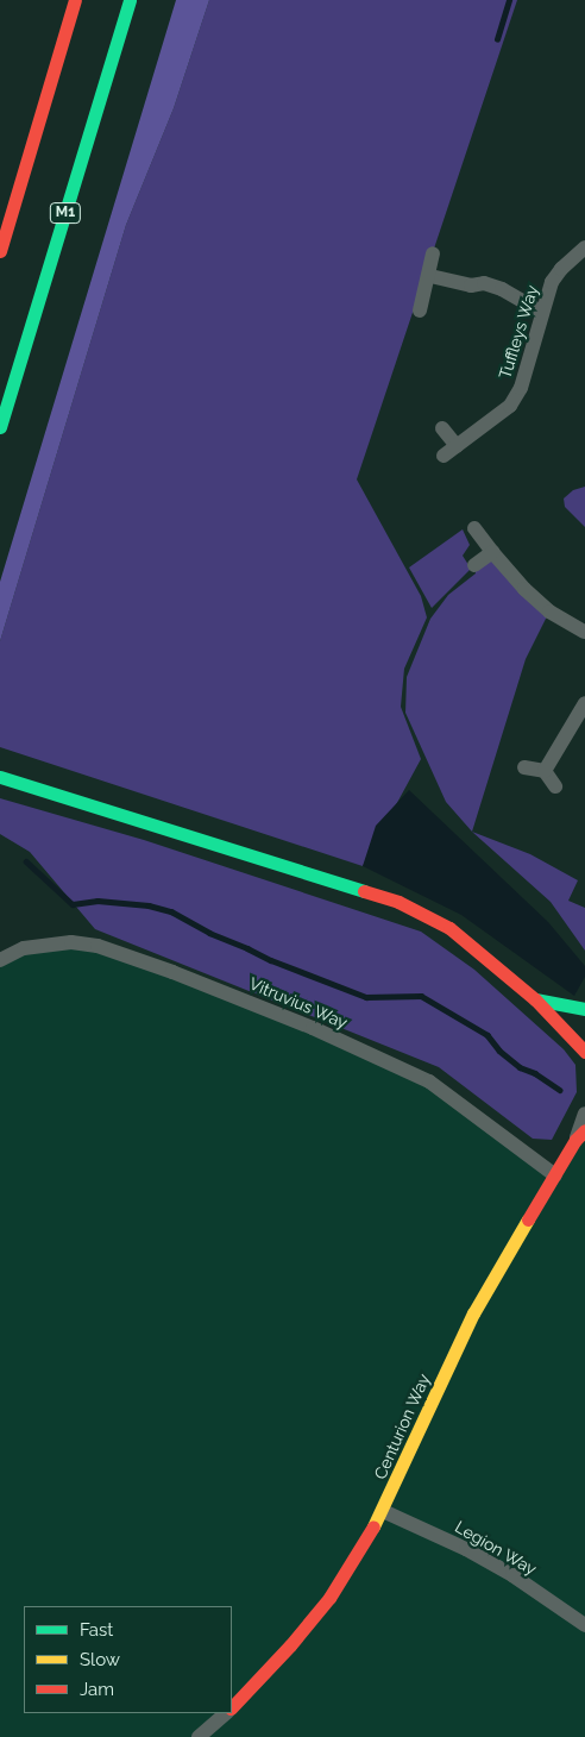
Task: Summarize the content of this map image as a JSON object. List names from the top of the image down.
{
  "streets": {
    "main road": ["M1", "Centurion Way"],
    "street": ["Tuffleys Way", "Vitruvius Way", "Legion Way"]
  },
  "crossings": [
    ["Vitruvius Way", "Centurion Way"],
    ["Centurion Way", "Legion Way"]
  ],
  "legend": ["Fast", "Slow", "Jam"]
}
